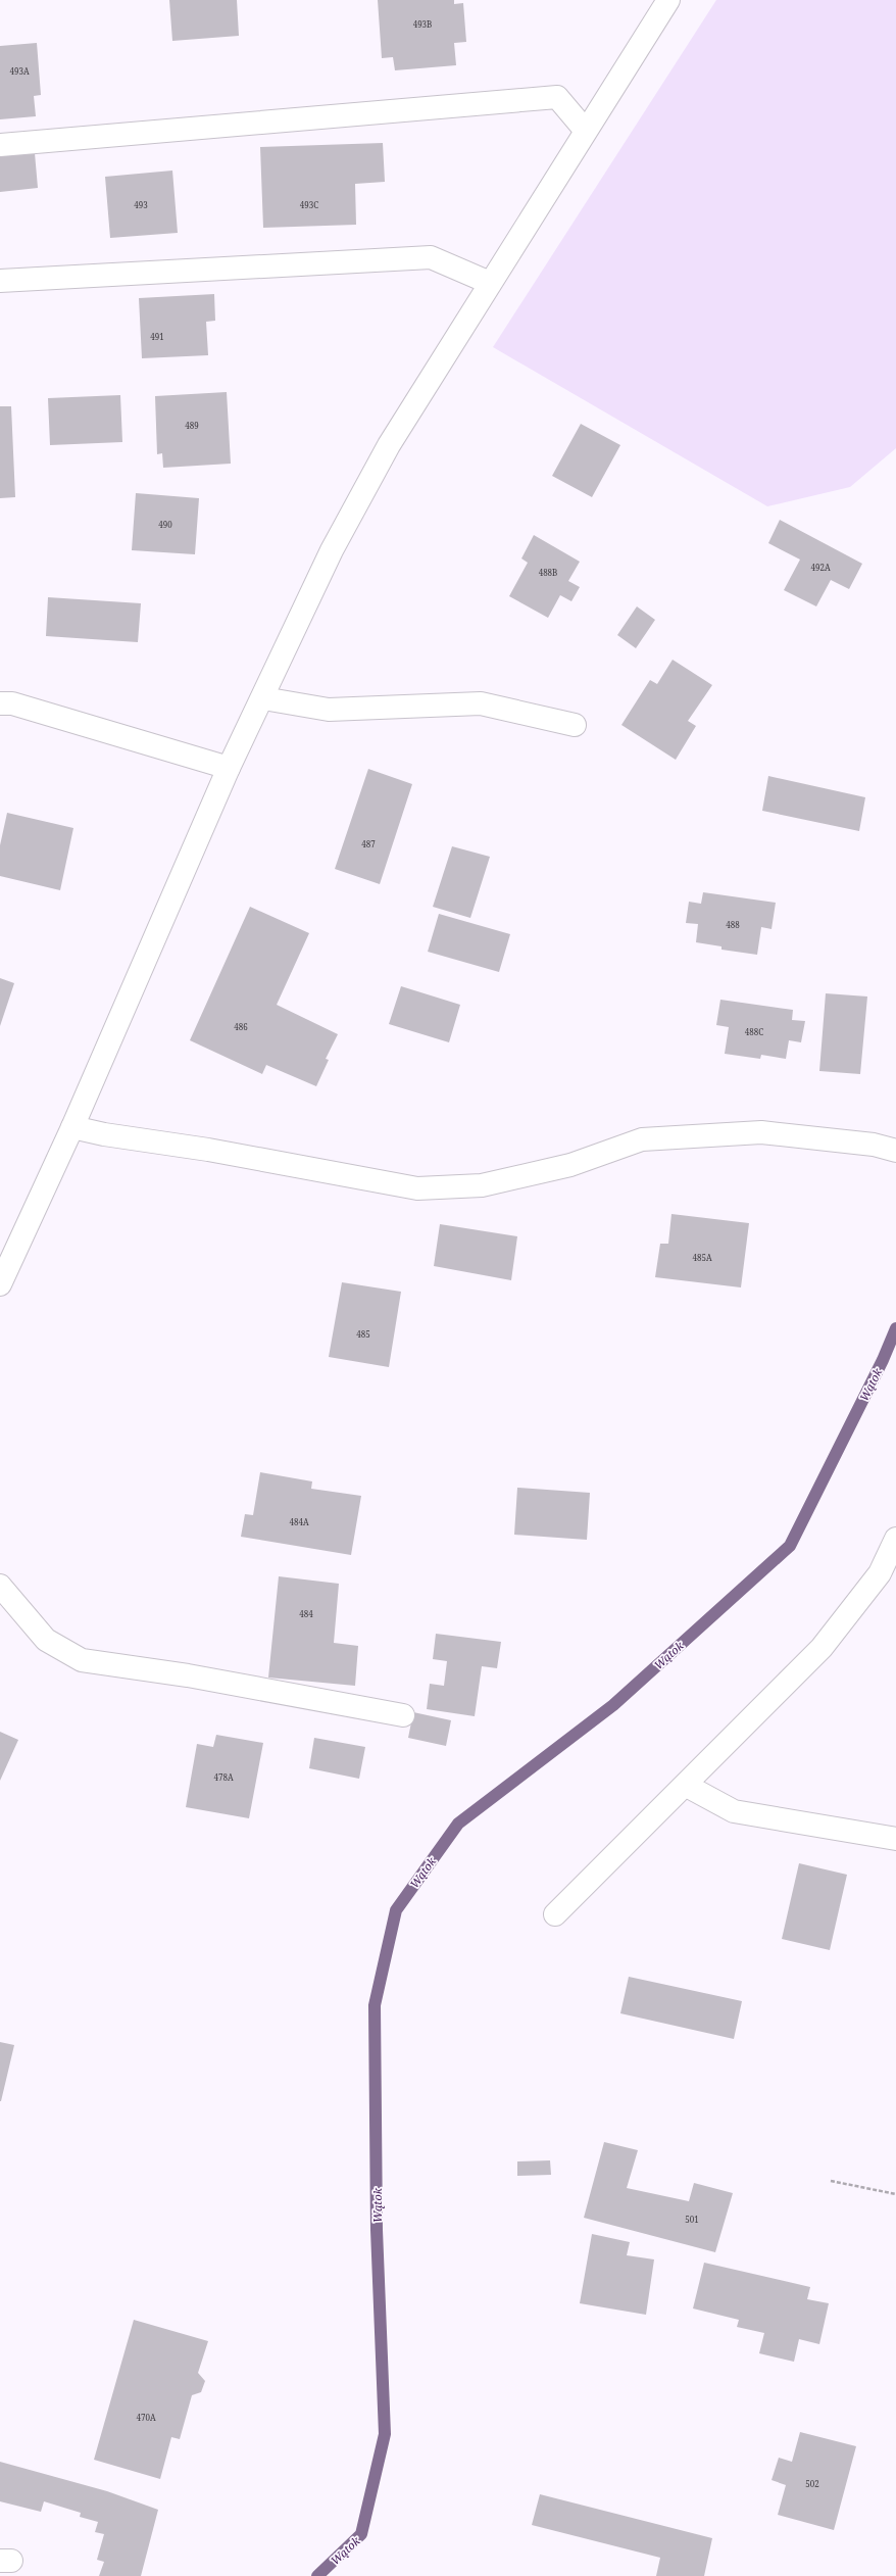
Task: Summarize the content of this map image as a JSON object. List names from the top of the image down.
{
  "water": ["Wątok"],
  "house_numbers": [
    "493B",
    "493A",
    "493",
    "493C",
    "491",
    "489",
    "490",
    "492A",
    "488B",
    "487",
    "488",
    "486",
    "488C",
    "485A",
    "485",
    "484A",
    "484",
    "478A",
    "501",
    "470A",
    "502"
  ]
}
